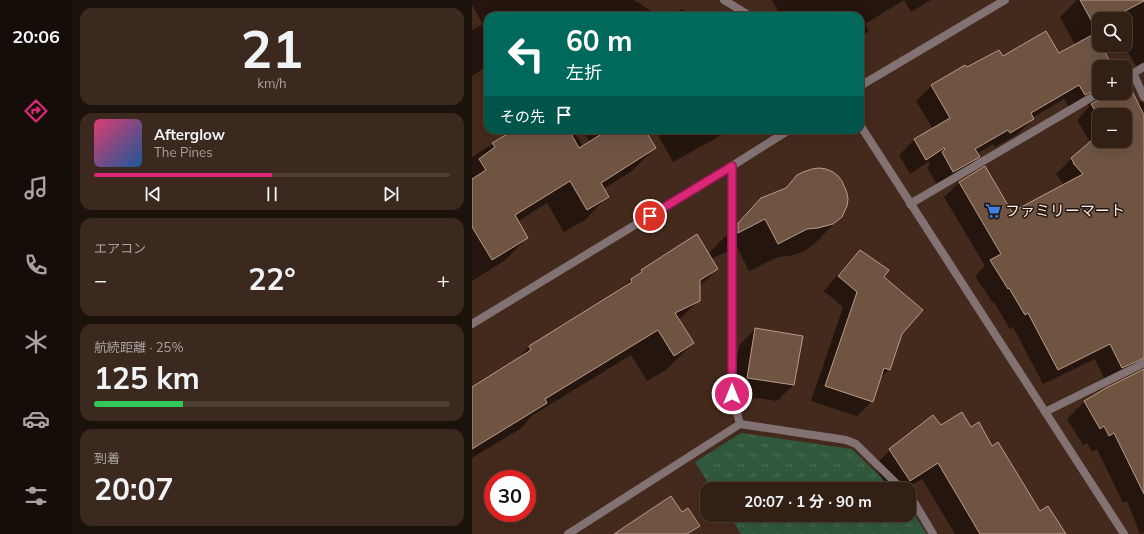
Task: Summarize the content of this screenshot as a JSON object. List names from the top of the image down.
{
  "places": {
    "supermarket": ["ファミリーマート"]
  },
  "page": {
    "tabs": "20:06",
    "tile": [
      ["21", "km/h"],
      "エアコン",
      ["航続距離 · 25%", "125 km"],
      ["到着", "20:07"]
    ],
    "map_buttons": ["+", "−"],
    "turn": ["60 m", "左折"],
    "then": "その先",
    "song": ["Afterglow", "The Pines"],
    "heat": ["−", "22°", "+"],
    "limit": "30",
    "trip": "20:07 · 1 分 · 90 m"
  }
}
